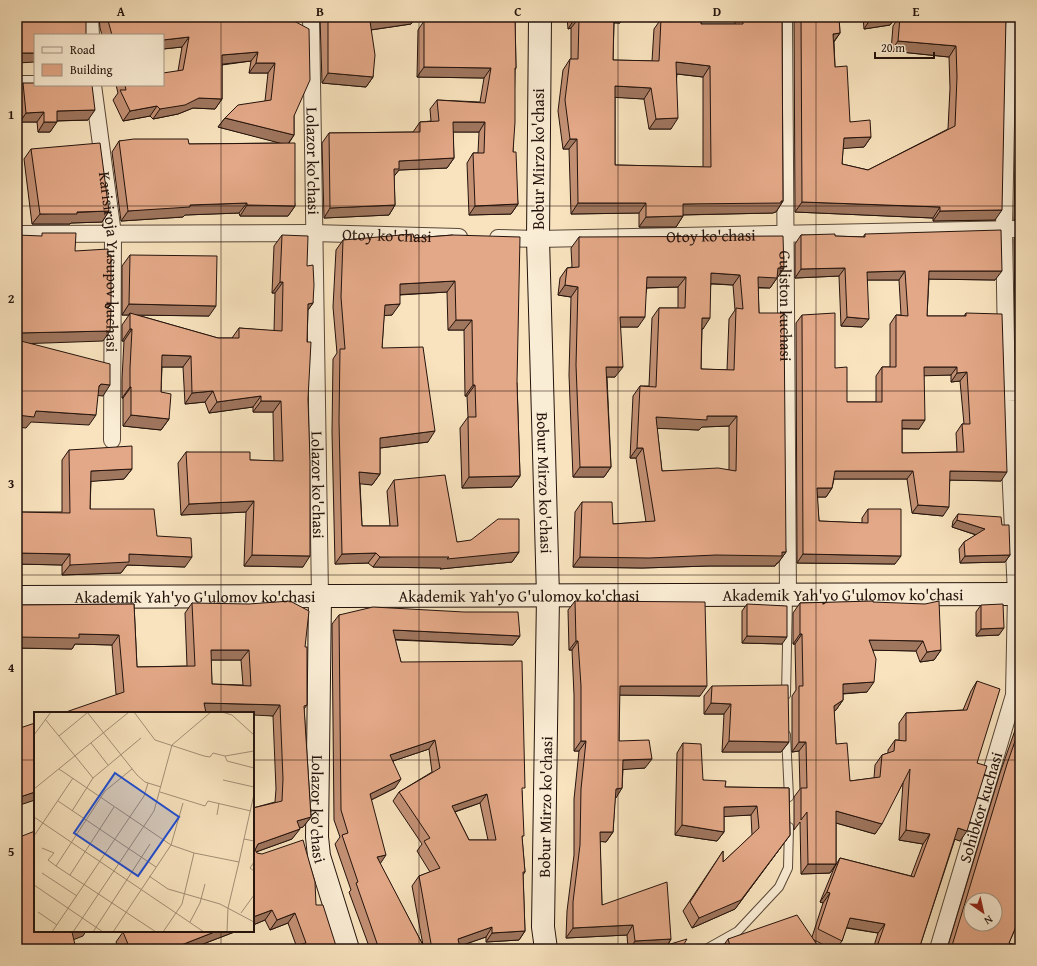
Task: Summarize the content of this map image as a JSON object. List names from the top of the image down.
{
  "streets": {
    "street": [
      "Bobur Mirzo ko'chasi",
      "Lolazor ko'chasi",
      "Otoy ko'chasi",
      "Karisiroja Yusupov kuchasi",
      "Guliston kuchasi",
      "Akademik Yah'yo G'ulomov ko'chasi",
      "Sohibkor kuchasi"
    ]
  },
  "crossings": [
    ["Bobur Mirzo ko'chasi", "Otoy ko'chasi"],
    ["Bobur Mirzo ko'chasi", "Akademik Yah'yo G'ulomov ko'chasi"],
    ["Lolazor ko'chasi", "Otoy ko'chasi"],
    ["Lolazor ko'chasi", "Akademik Yah'yo G'ulomov ko'chasi"],
    ["Otoy ko'chasi", "Karisiroja Yusupov kuchasi"],
    ["Otoy ko'chasi", "Guliston kuchasi"],
    ["Otoy ko'chasi", "Sohibkor kuchasi"],
    ["Guliston kuchasi", "Akademik Yah'yo G'ulomov ko'chasi"],
    ["Akademik Yah'yo G'ulomov ko'chasi", "Sohibkor kuchasi"]
  ],
  "legend": ["Road", "Building"],
  "scale_bar": "20 m",
  "north": "bottom right",
  "grid": {
    "columns": [
      "A",
      "B",
      "C",
      "D",
      "E"
    ],
    "rows": [
      "1",
      "2",
      "3",
      "4",
      "5"
    ]
  }
}
